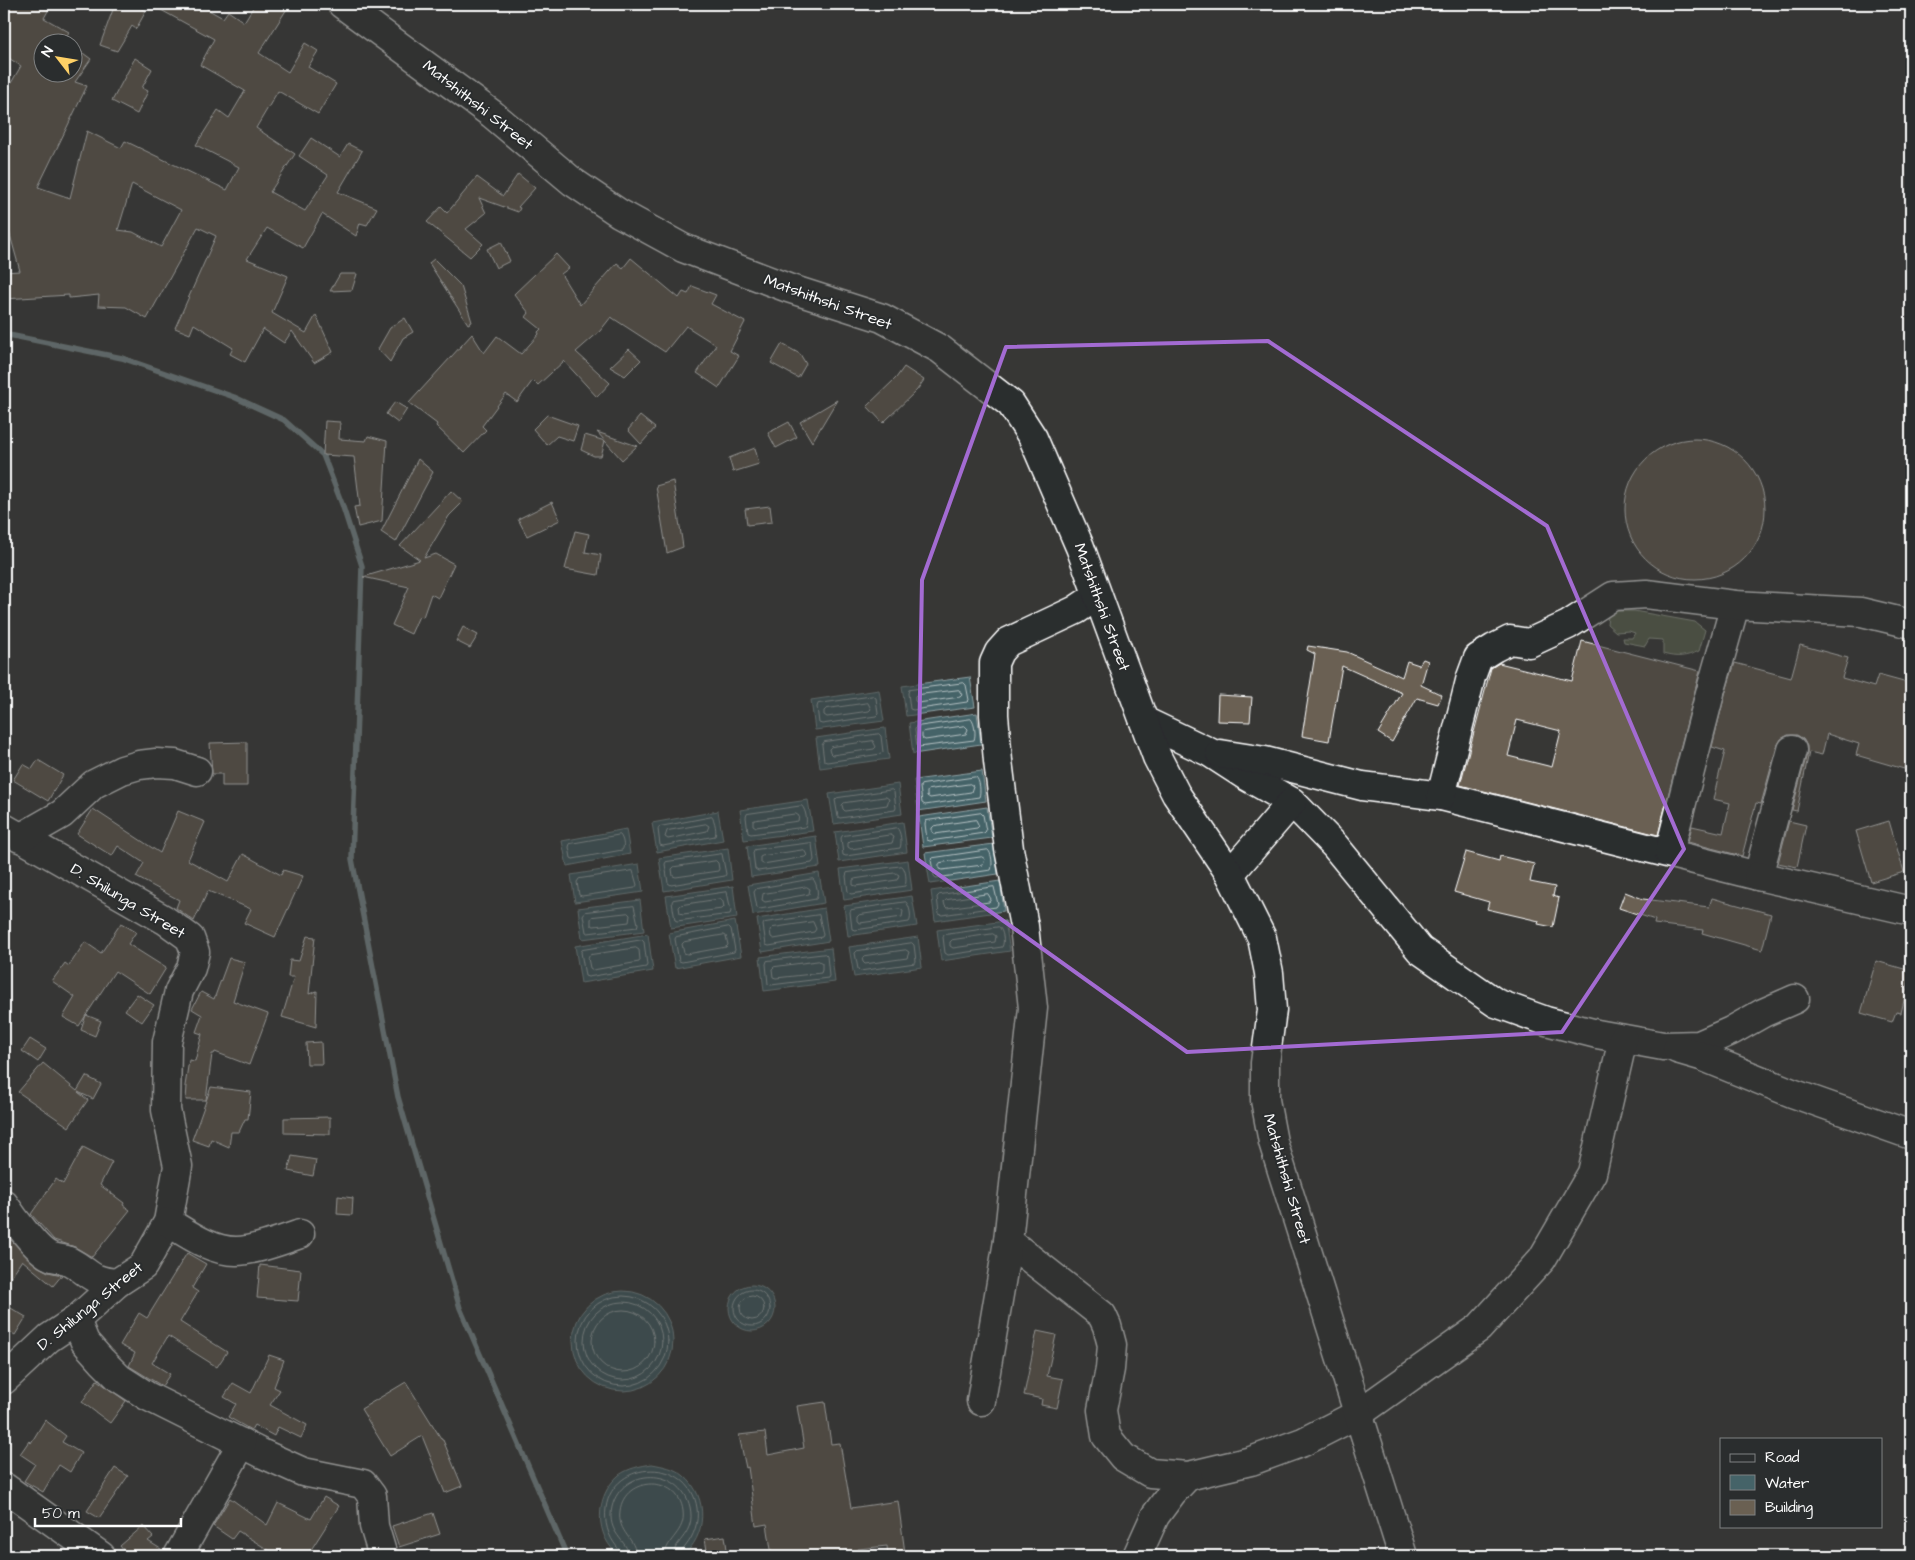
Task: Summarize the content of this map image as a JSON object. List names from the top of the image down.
{
  "streets": {
    "main road": ["Matshithshi Street", "D. Shilunga Street"]
  },
  "legend": ["Road", "Water", "Building"],
  "scale_bar": "50 m",
  "north": "top left"
}
